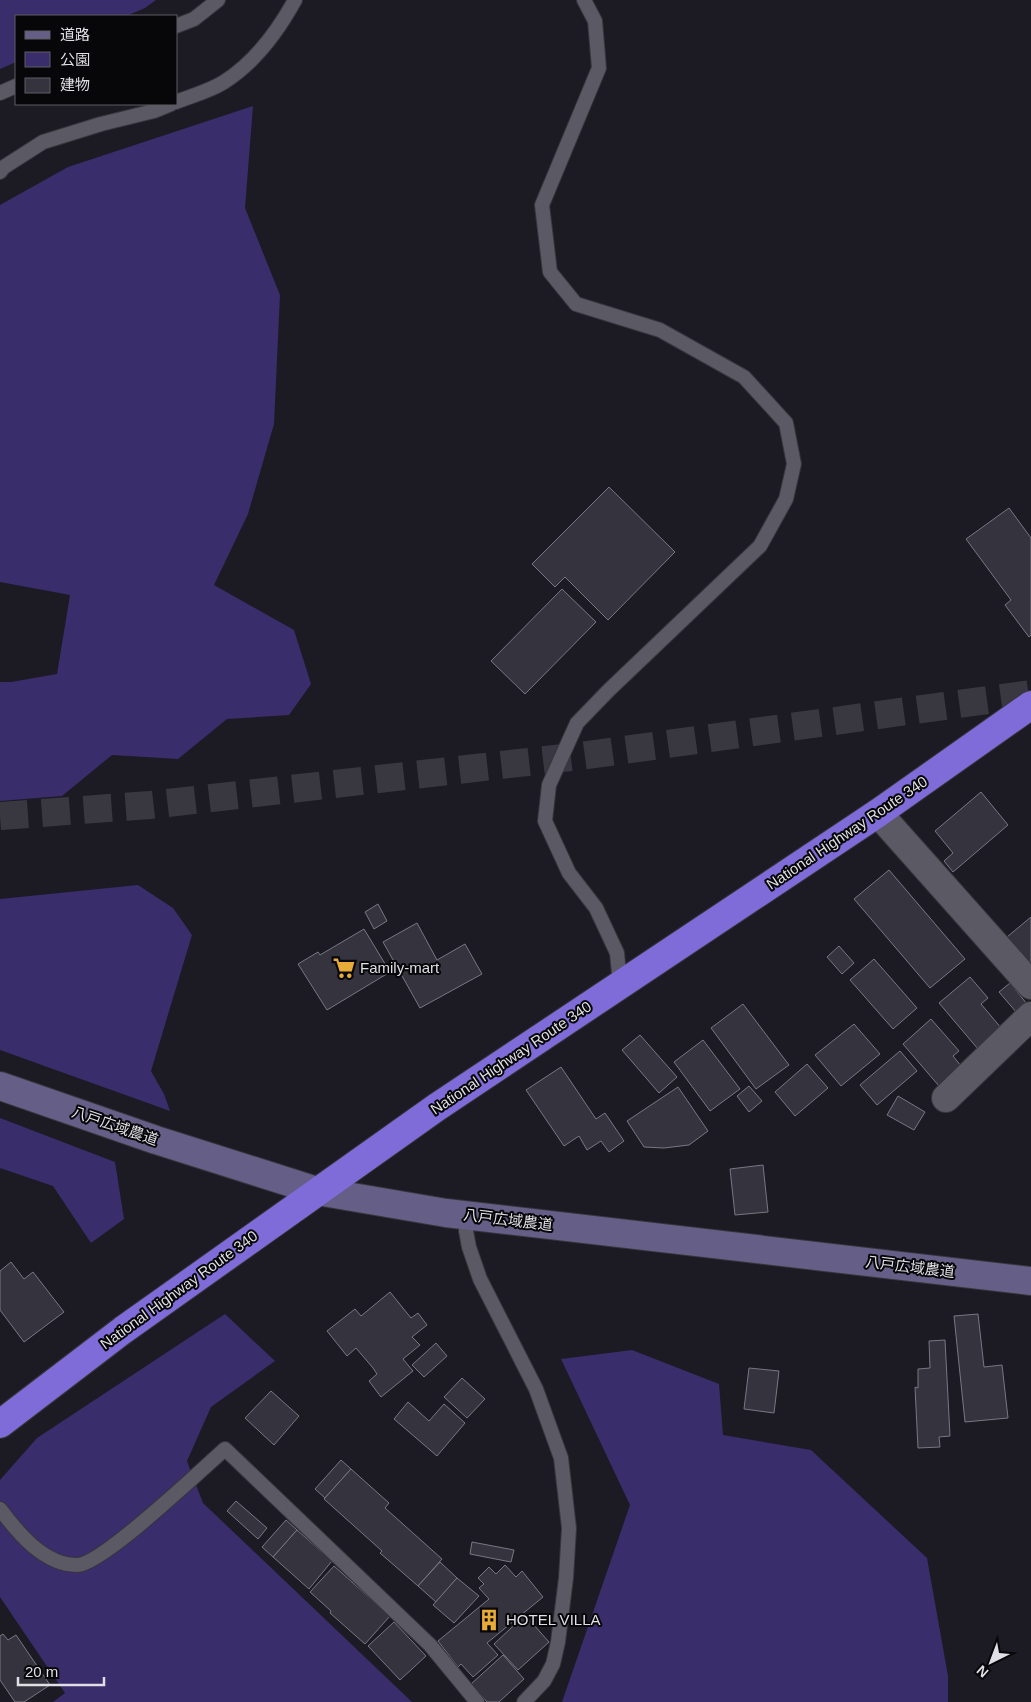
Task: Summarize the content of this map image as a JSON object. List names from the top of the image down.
{
  "streets": {
    "highway": ["National Highway Route 340"],
    "street": ["八戸広域農道"]
  },
  "crossings": [
    ["National Highway Route 340", "八戸広域農道"]
  ],
  "places": {
    "supermarket": ["Family-mart"],
    "building": ["HOTEL VILLA"]
  },
  "legend": ["道路", "公園", "建物"],
  "scale_bar": "20 m",
  "north": "bottom left"
}
